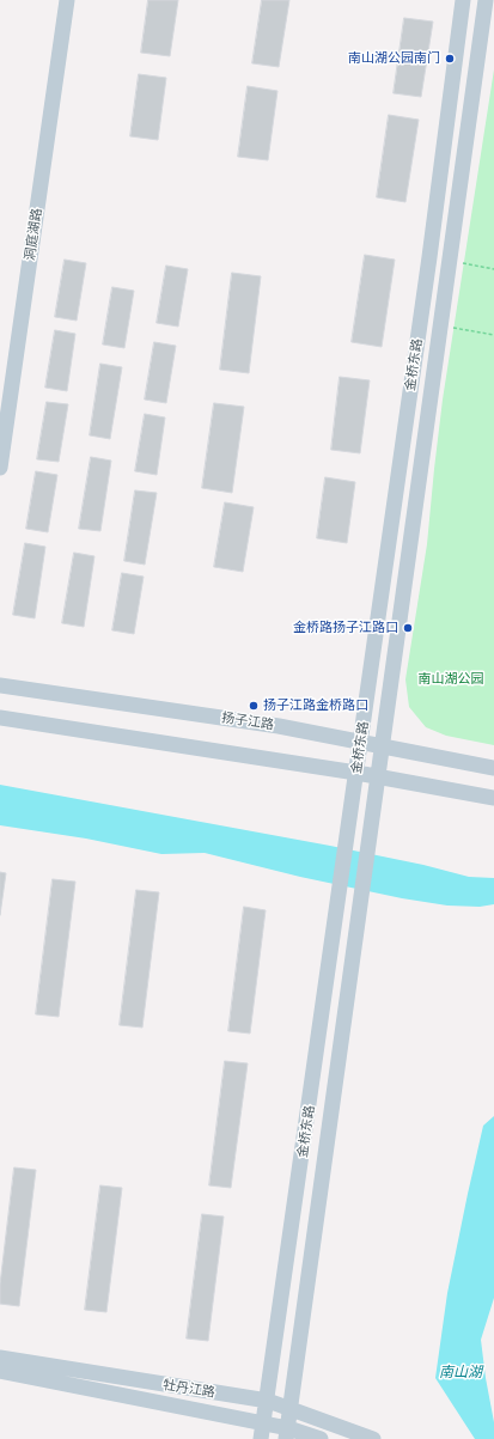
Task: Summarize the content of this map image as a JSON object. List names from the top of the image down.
{
  "streets": {
    "street": [
      "洞庭湖路",
      "金桥东路",
      "扬子江路",
      "牡丹江路"
    ]
  },
  "crossings": [
    ["金桥东路", "扬子江路"],
    ["金桥东路", "牡丹江路"]
  ],
  "water": ["南山湖"],
  "parks": ["南山湖公园"],
  "places": ["南山湖公园南门", "金桥路扬子江路口", "扬子江路金桥路口"]
}
